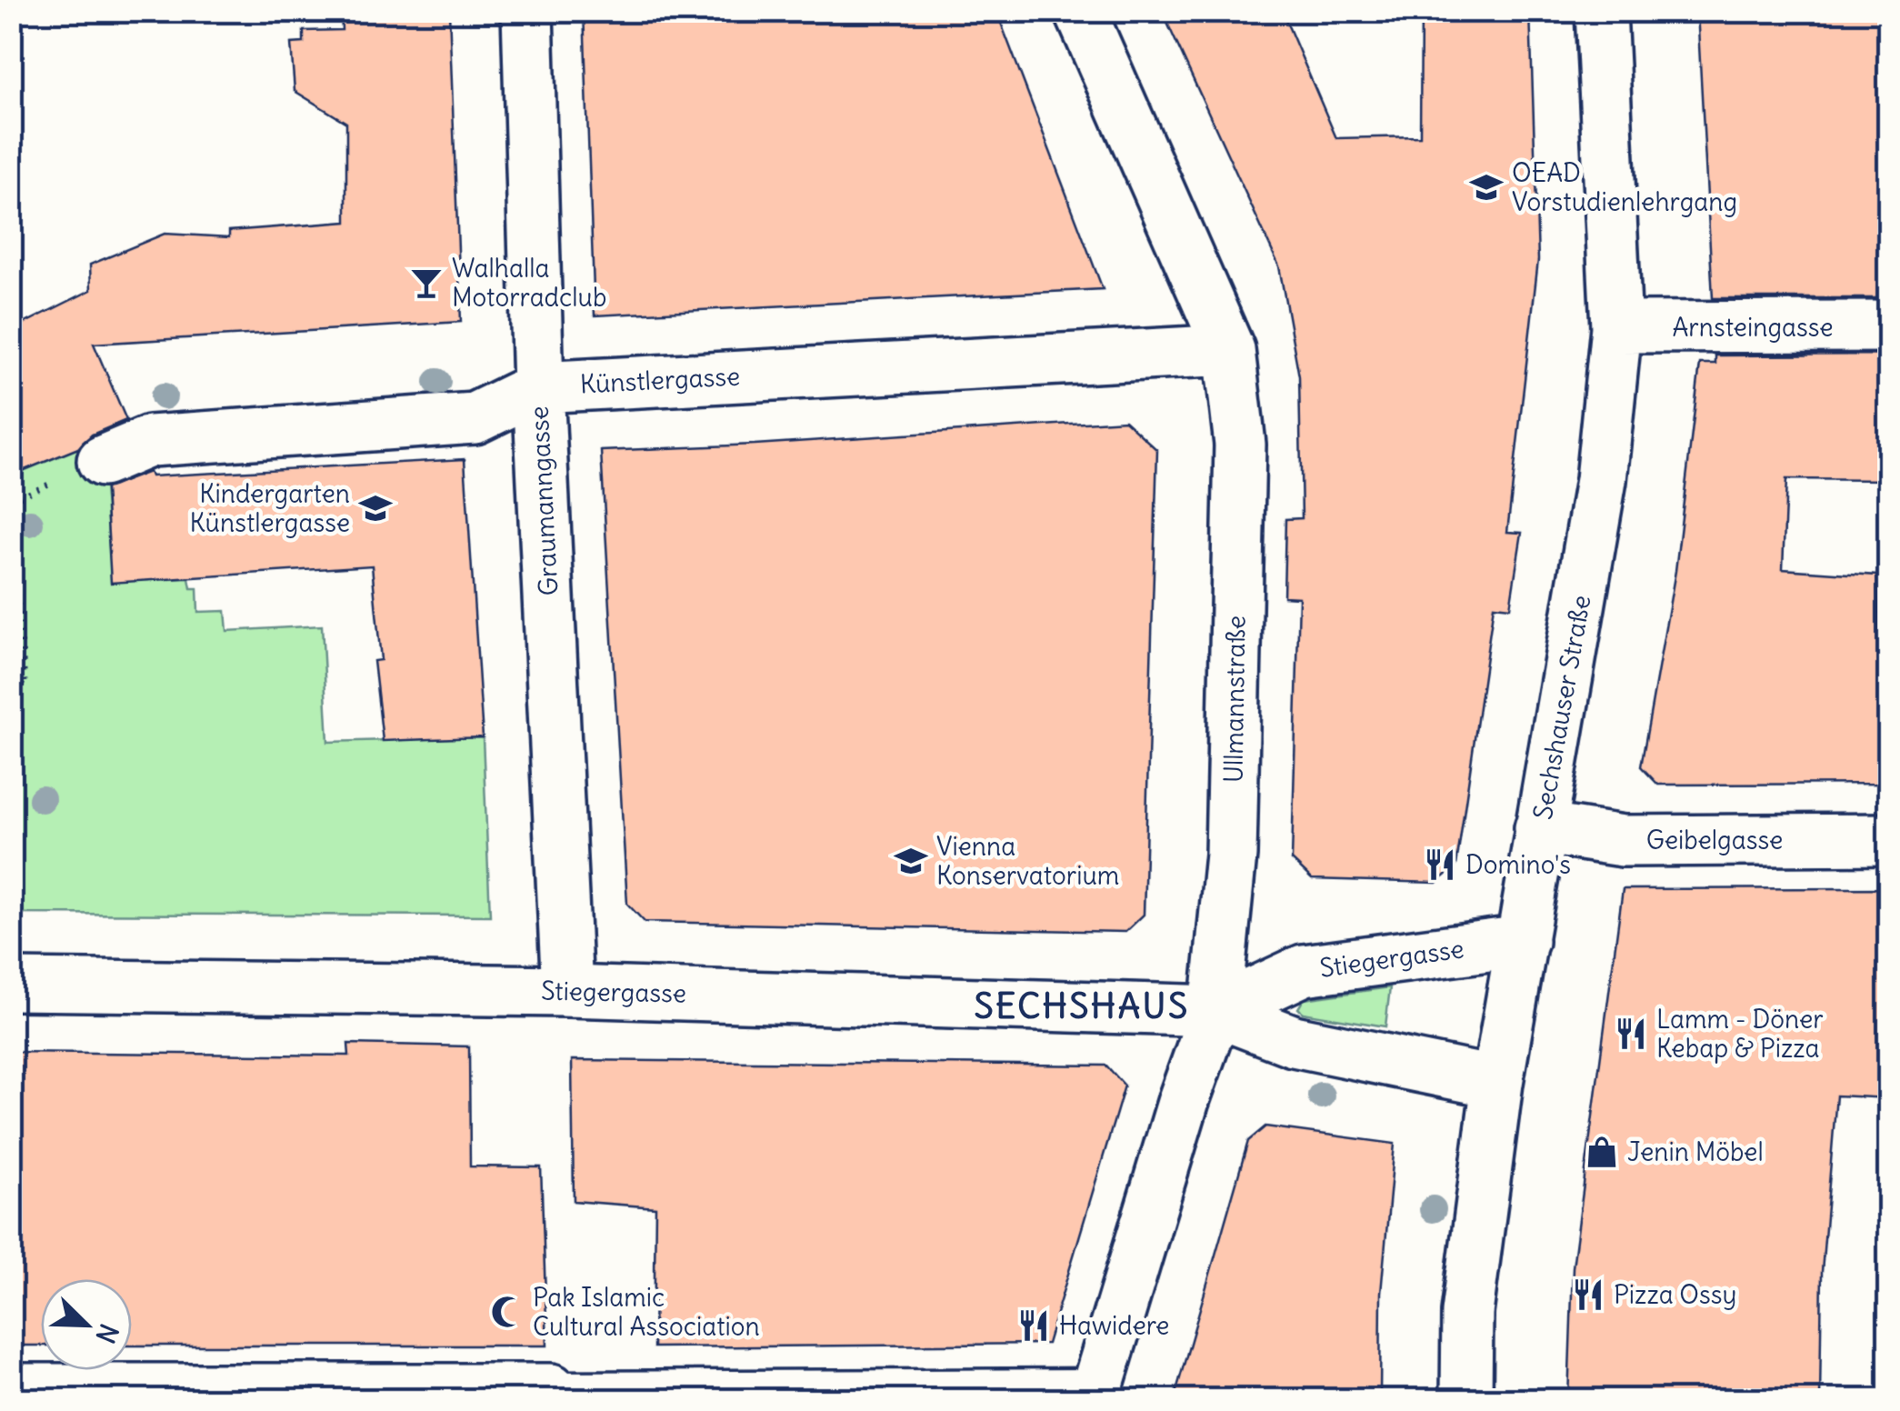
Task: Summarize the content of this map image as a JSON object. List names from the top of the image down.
{
  "streets": {
    "street": [
      "Arnsteingasse",
      "Künstlergasse",
      "Graumanngasse",
      "Ullmannstraße",
      "Sechshauser Straße",
      "Geibelgasse",
      "Stiegergasse"
    ]
  },
  "crossings": [
    ["Arnsteingasse", "Sechshauser Straße"],
    ["Künstlergasse", "Graumanngasse"],
    ["Künstlergasse", "Ullmannstraße"],
    ["Graumanngasse", "Stiegergasse"],
    ["Ullmannstraße", "Stiegergasse"],
    ["Sechshauser Straße", "Geibelgasse"],
    ["Sechshauser Straße", "Stiegergasse"]
  ],
  "districts": ["SECHSHAUS"],
  "places": {
    "school or university": ["OEAD Vorstudienlehrgang", "Kindergarten Künstlergasse", "Vienna Konservatorium"],
    "bar": ["Walhalla Motorradclub"],
    "restaurant": [
      "Domino's",
      "Lamm - Döner Kebap & Pizza",
      "Pizza Ossy",
      "Hawidere"
    ],
    "shop": ["Jenin Möbel"],
    "mosque": ["Pak Islamic Cultural Association"]
  },
  "north": "bottom right"
}
